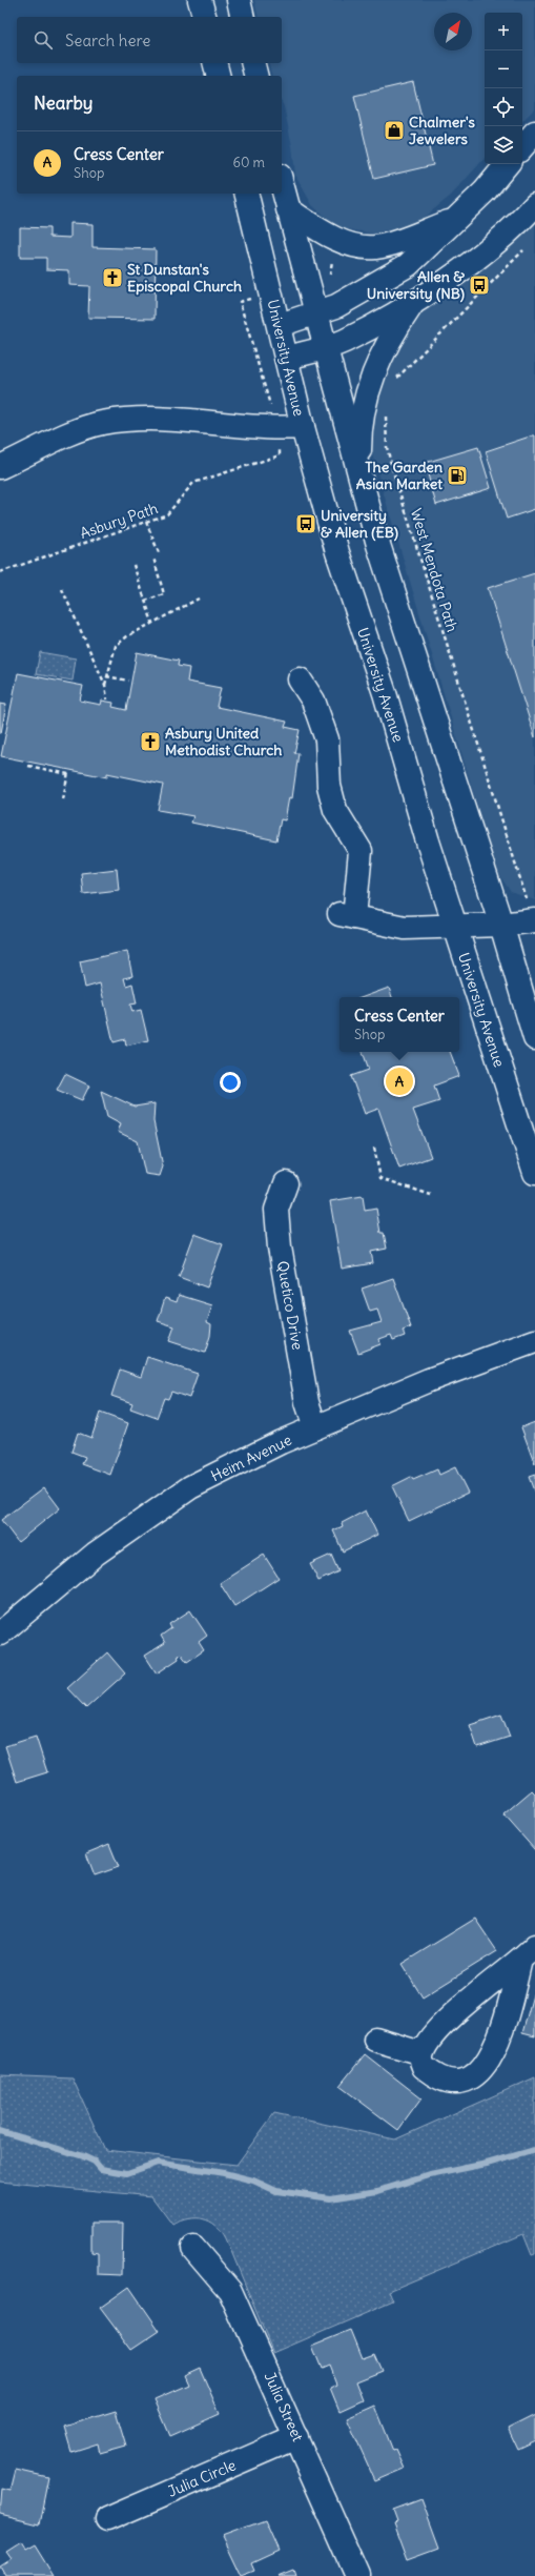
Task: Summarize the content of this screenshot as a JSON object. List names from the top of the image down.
{
  "streets": {
    "main road": [
      "University Avenue",
      "Quetico Drive",
      "Heim Avenue",
      "Julia Street",
      "Julia Circle"
    ],
    "path": ["Asbury Path", "West Mendota Path"]
  },
  "crossings": [
    ["Quetico Drive", "Heim Avenue"],
    ["Julia Street", "Julia Circle"]
  ],
  "places": {
    "shop": ["Chalmer's Jewelers"],
    "church": ["St Dunstan's Episcopal Church", "Asbury United Methodist Church"],
    "bus stop": ["Allen & University (NB)", "University & Allen (EB)"],
    "fuel station": ["The Garden Asian Market"]
  },
  "north": "top right",
  "page": {
    "map_buttons": ["+", "−"],
    "search": "Search here",
    "heading": "Nearby",
    "list": [
      {
        "mark": "A",
        "name": "Cress Center",
        "note": "Shop",
        "value": "60 m"
      }
    ],
    "popup": ["Cress Center", "Shop"],
    "pins": "A"
  }
}
